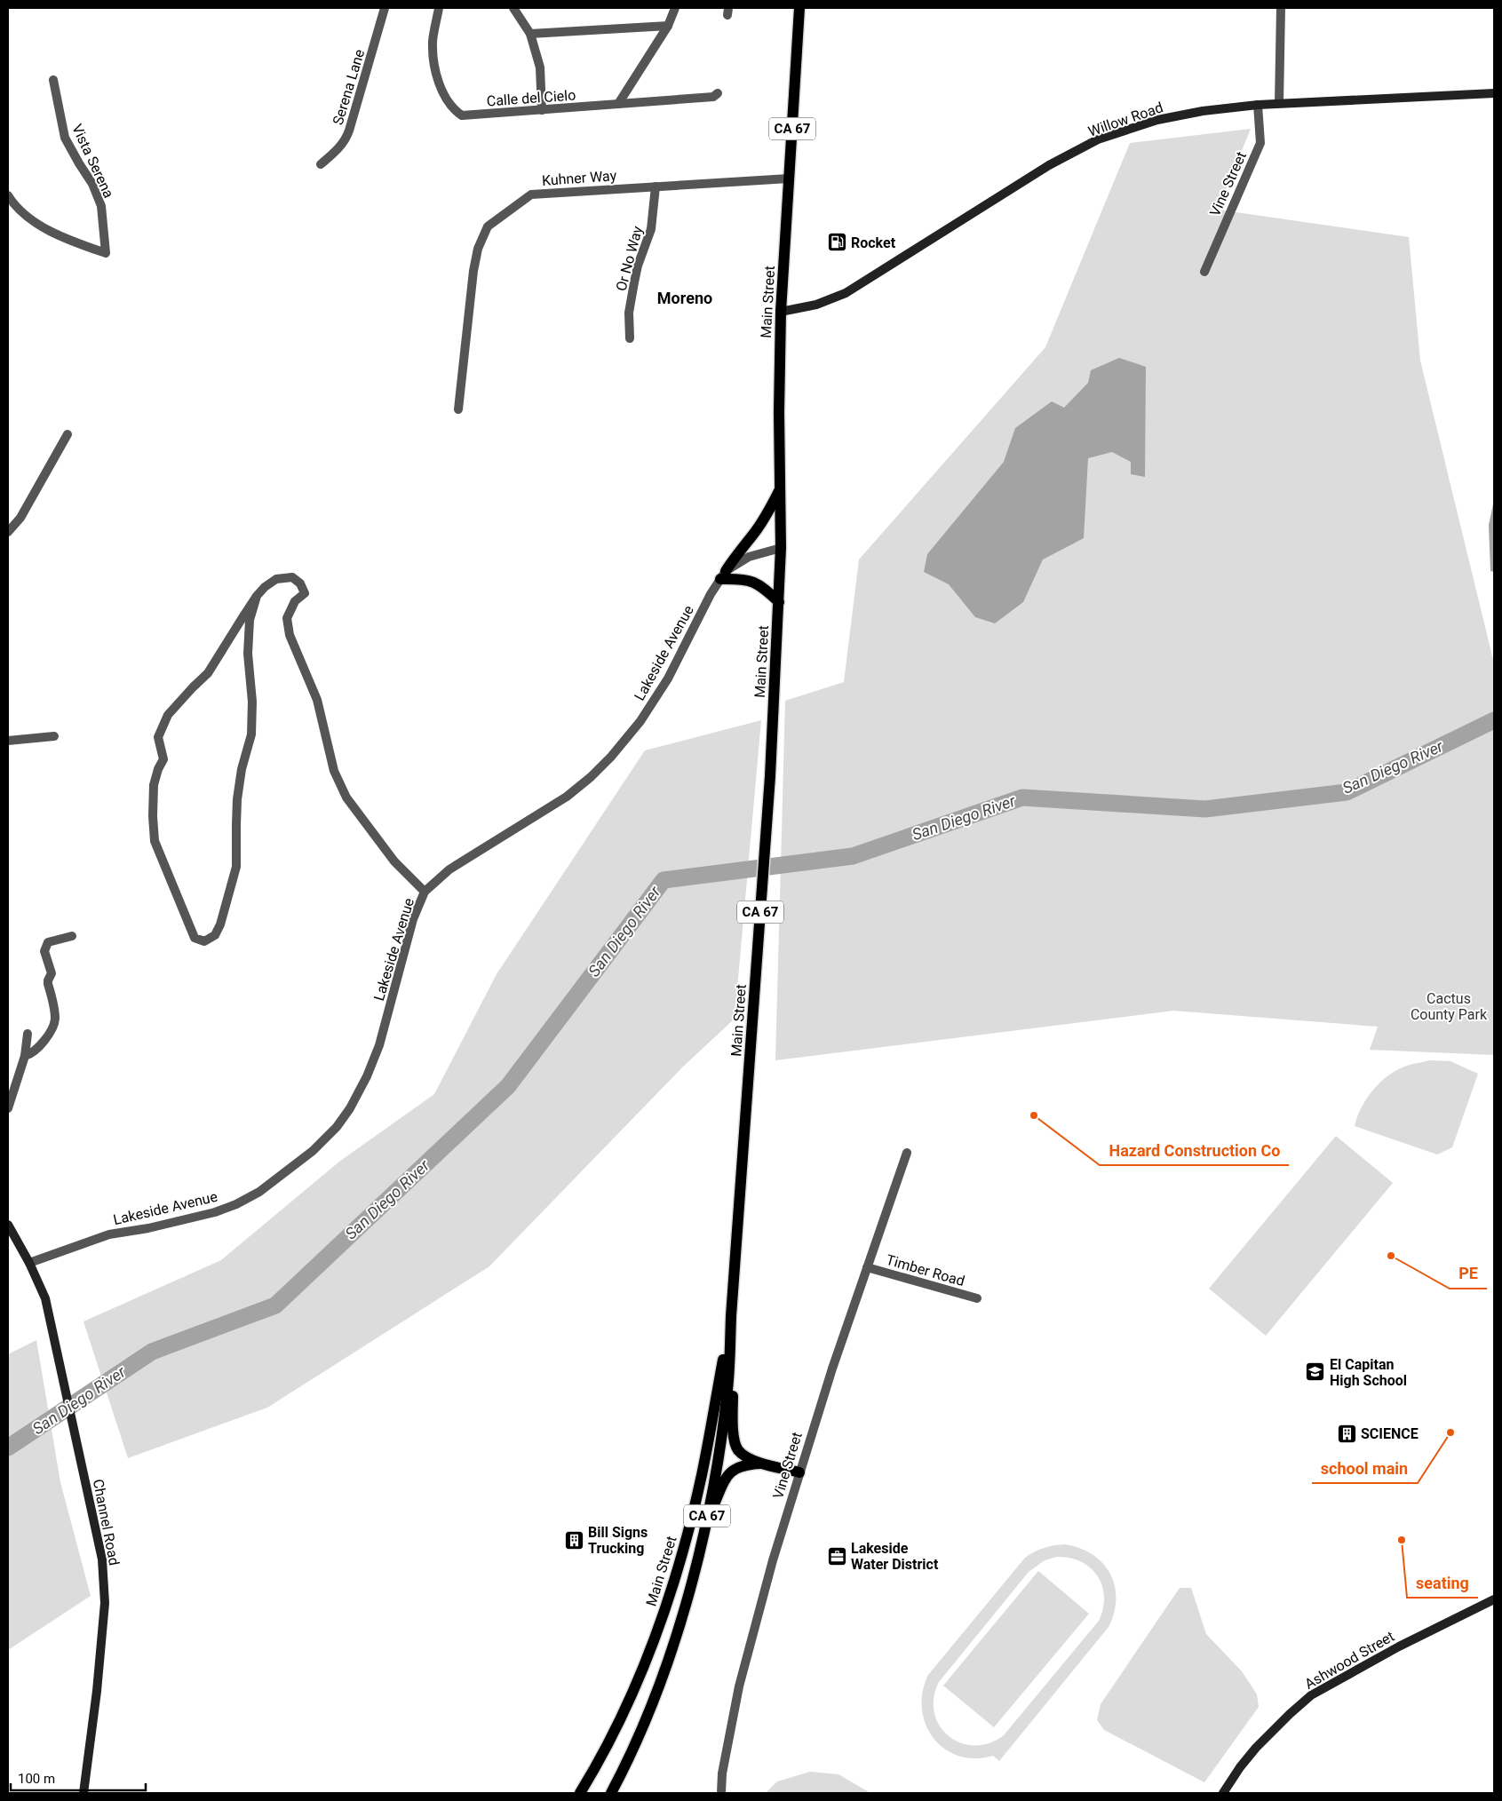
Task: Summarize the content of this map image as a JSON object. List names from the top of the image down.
{
  "streets": {
    "main road": [
      "Willow Road",
      "CA 67",
      "Main Street",
      "Channel Road",
      "Ashwood Street"
    ],
    "street": [
      "Serena Lane",
      "Calle del Cielo",
      "Vista Serena",
      "Kuhner Way",
      "Vine Street",
      "Or No Way",
      "Lakeside Avenue",
      "Timber Road"
    ]
  },
  "crossings": [
    ["Willow Road", "Vine Street"],
    ["Willow Road", "Main Street"],
    ["Kuhner Way", "Or No Way"],
    ["Kuhner Way", "Main Street"],
    ["Vine Street", "Timber Road"],
    ["Main Street", "Lakeside Avenue"],
    ["Lakeside Avenue", "Channel Road"]
  ],
  "districts": ["Moreno"],
  "water": ["San Diego River"],
  "parks": ["Cactus County Park"],
  "places": {
    "fuel station": ["Rocket"],
    "other": [
      "Hazard Construction Co",
      "PE",
      "school main",
      "seating"
    ],
    "school or university": ["El Capitan High School"],
    "building": ["SCIENCE", "Bill Signs Trucking"],
    "office": ["Lakeside Water District"]
  },
  "scale_bar": "100 m"
}
